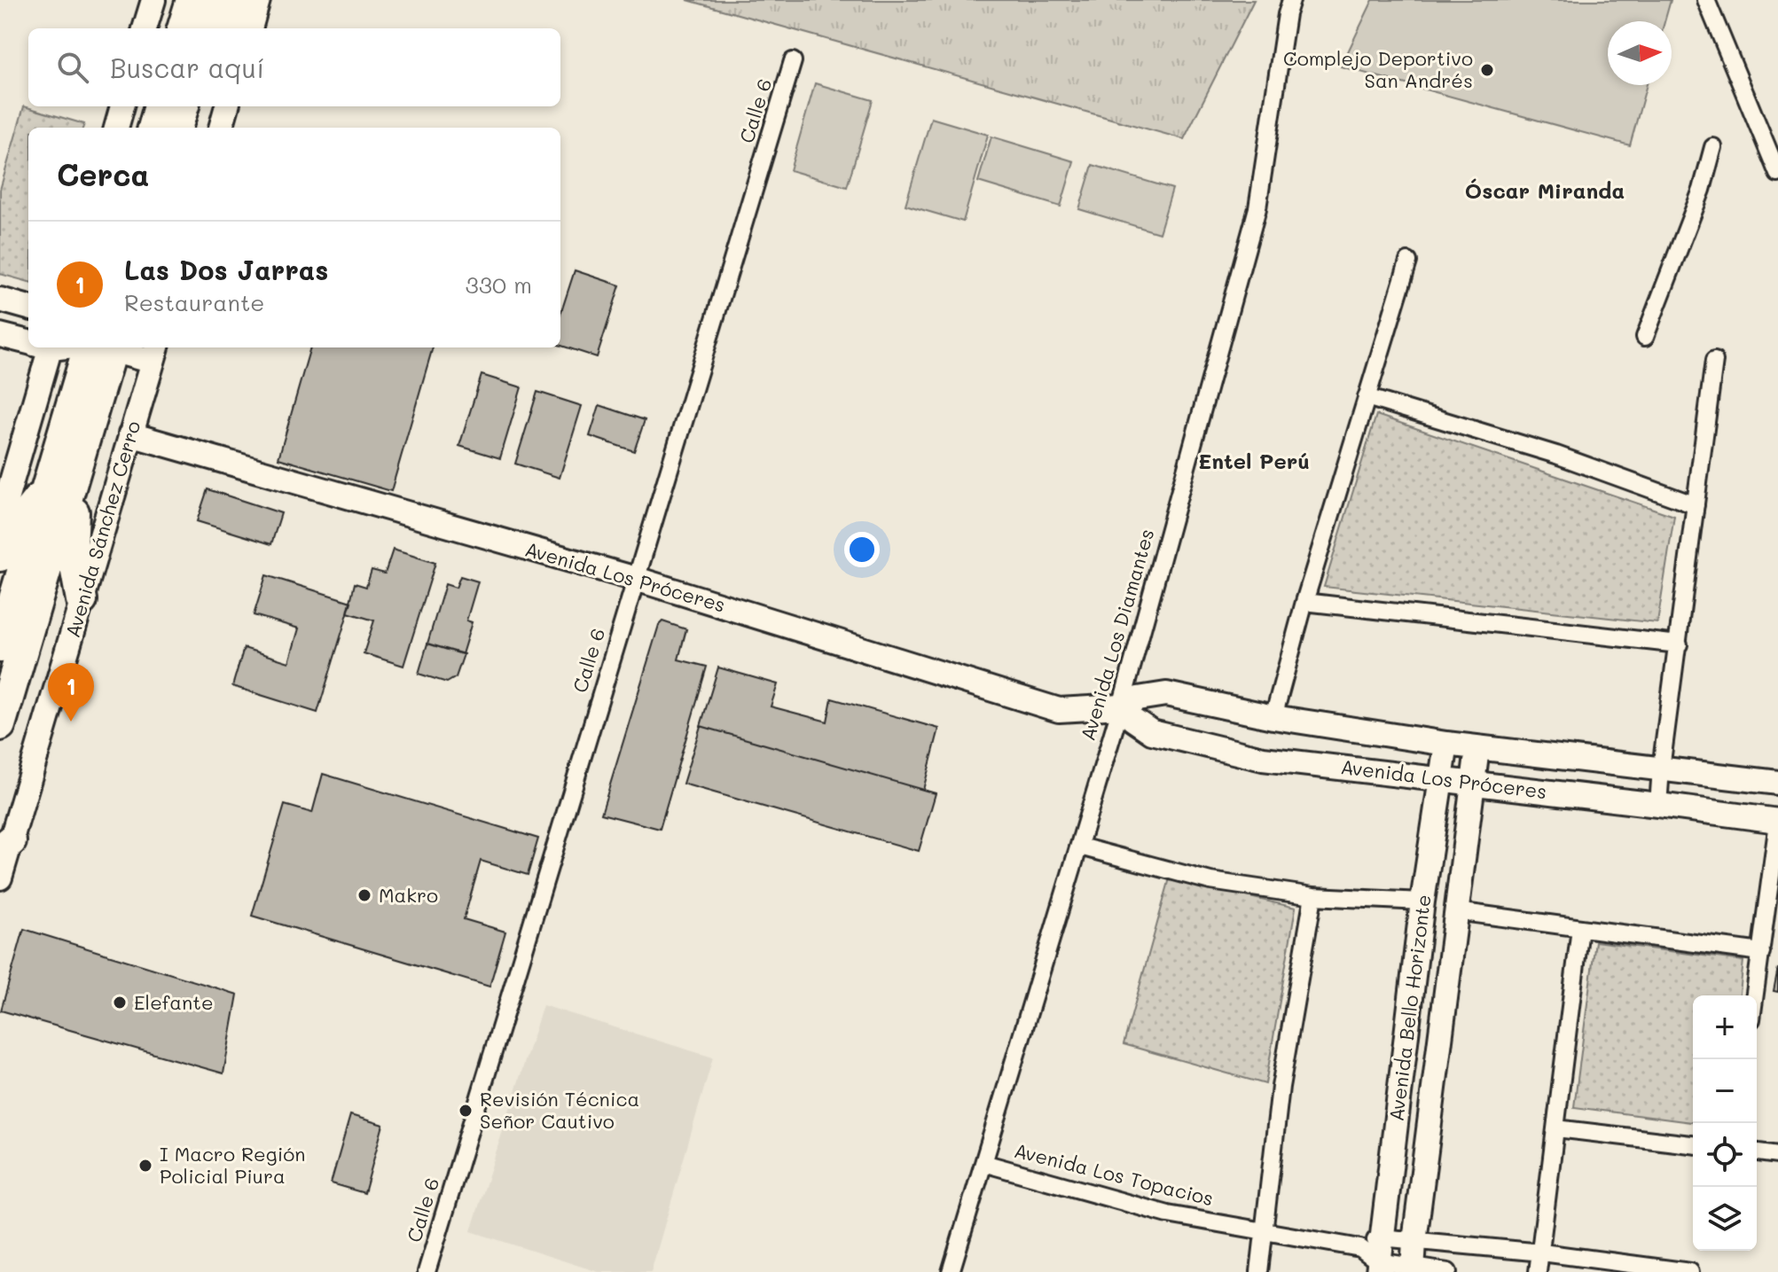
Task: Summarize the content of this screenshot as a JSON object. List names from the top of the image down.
{
  "streets": {
    "street": [
      "Calle 6",
      "Avenida Sánchez Cerro",
      "Avenida Los Próceres",
      "Avenida Los Diamantes",
      "Avenida Bello Horizonte",
      "Avenida Los Topacios"
    ]
  },
  "crossings": [
    ["Calle 6", "Avenida Los Próceres"],
    ["Avenida Sánchez Cerro", "Avenida Los Próceres"],
    ["Avenida Los Próceres", "Avenida Los Diamantes"],
    ["Avenida Los Próceres", "Avenida Bello Horizonte"],
    ["Avenida Los Diamantes", "Avenida Los Topacios"],
    ["Avenida Bello Horizonte", "Avenida Los Topacios"]
  ],
  "districts": ["Óscar Miranda", "Entel Perú"],
  "places": [
    "Complejo Deportivo San Andrés",
    "Makro",
    "Elefante",
    "Revisión Técnica Señor Cautivo",
    "I Macro Región Policial Piura"
  ],
  "north": "right",
  "page": {
    "search": "Buscar aquí",
    "heading": "Cerca",
    "list": [
      {
        "mark": "1",
        "name": "Las Dos Jarras",
        "note": "Restaurante",
        "value": "330 m"
      }
    ],
    "pins": "1",
    "map_buttons": ["+", "−"]
  }
}
